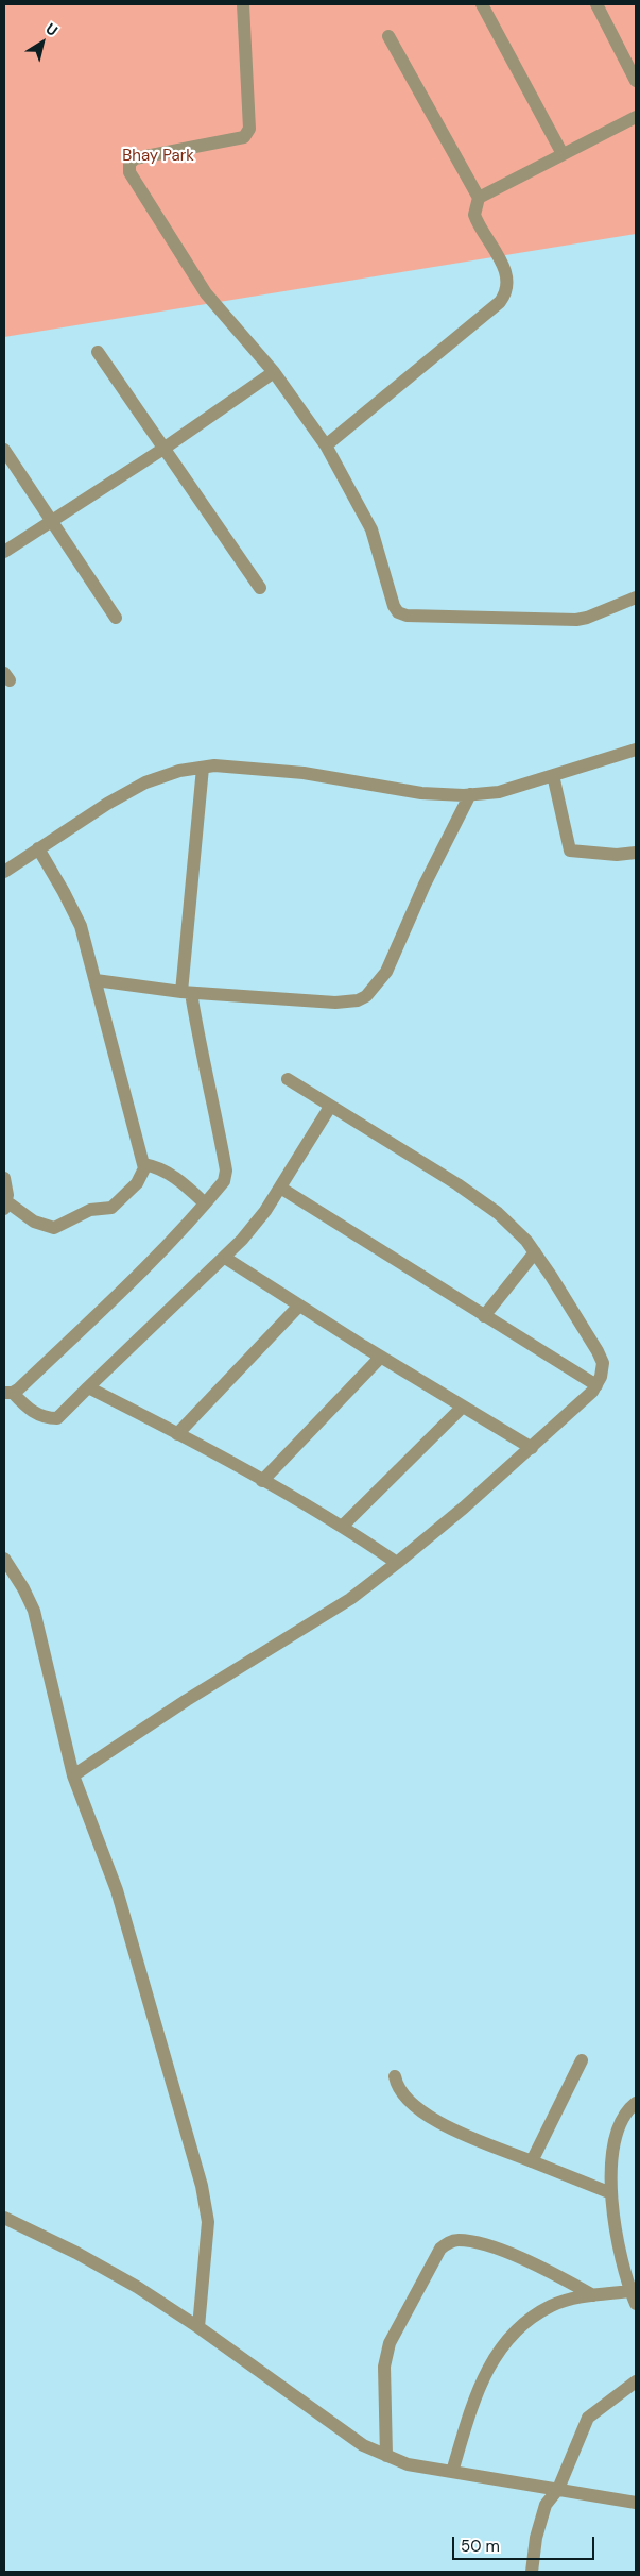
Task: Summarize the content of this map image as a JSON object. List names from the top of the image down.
{
  "parks": ["Bhay Park"],
  "scale_bar": "50 m",
  "north": "top right"
}
